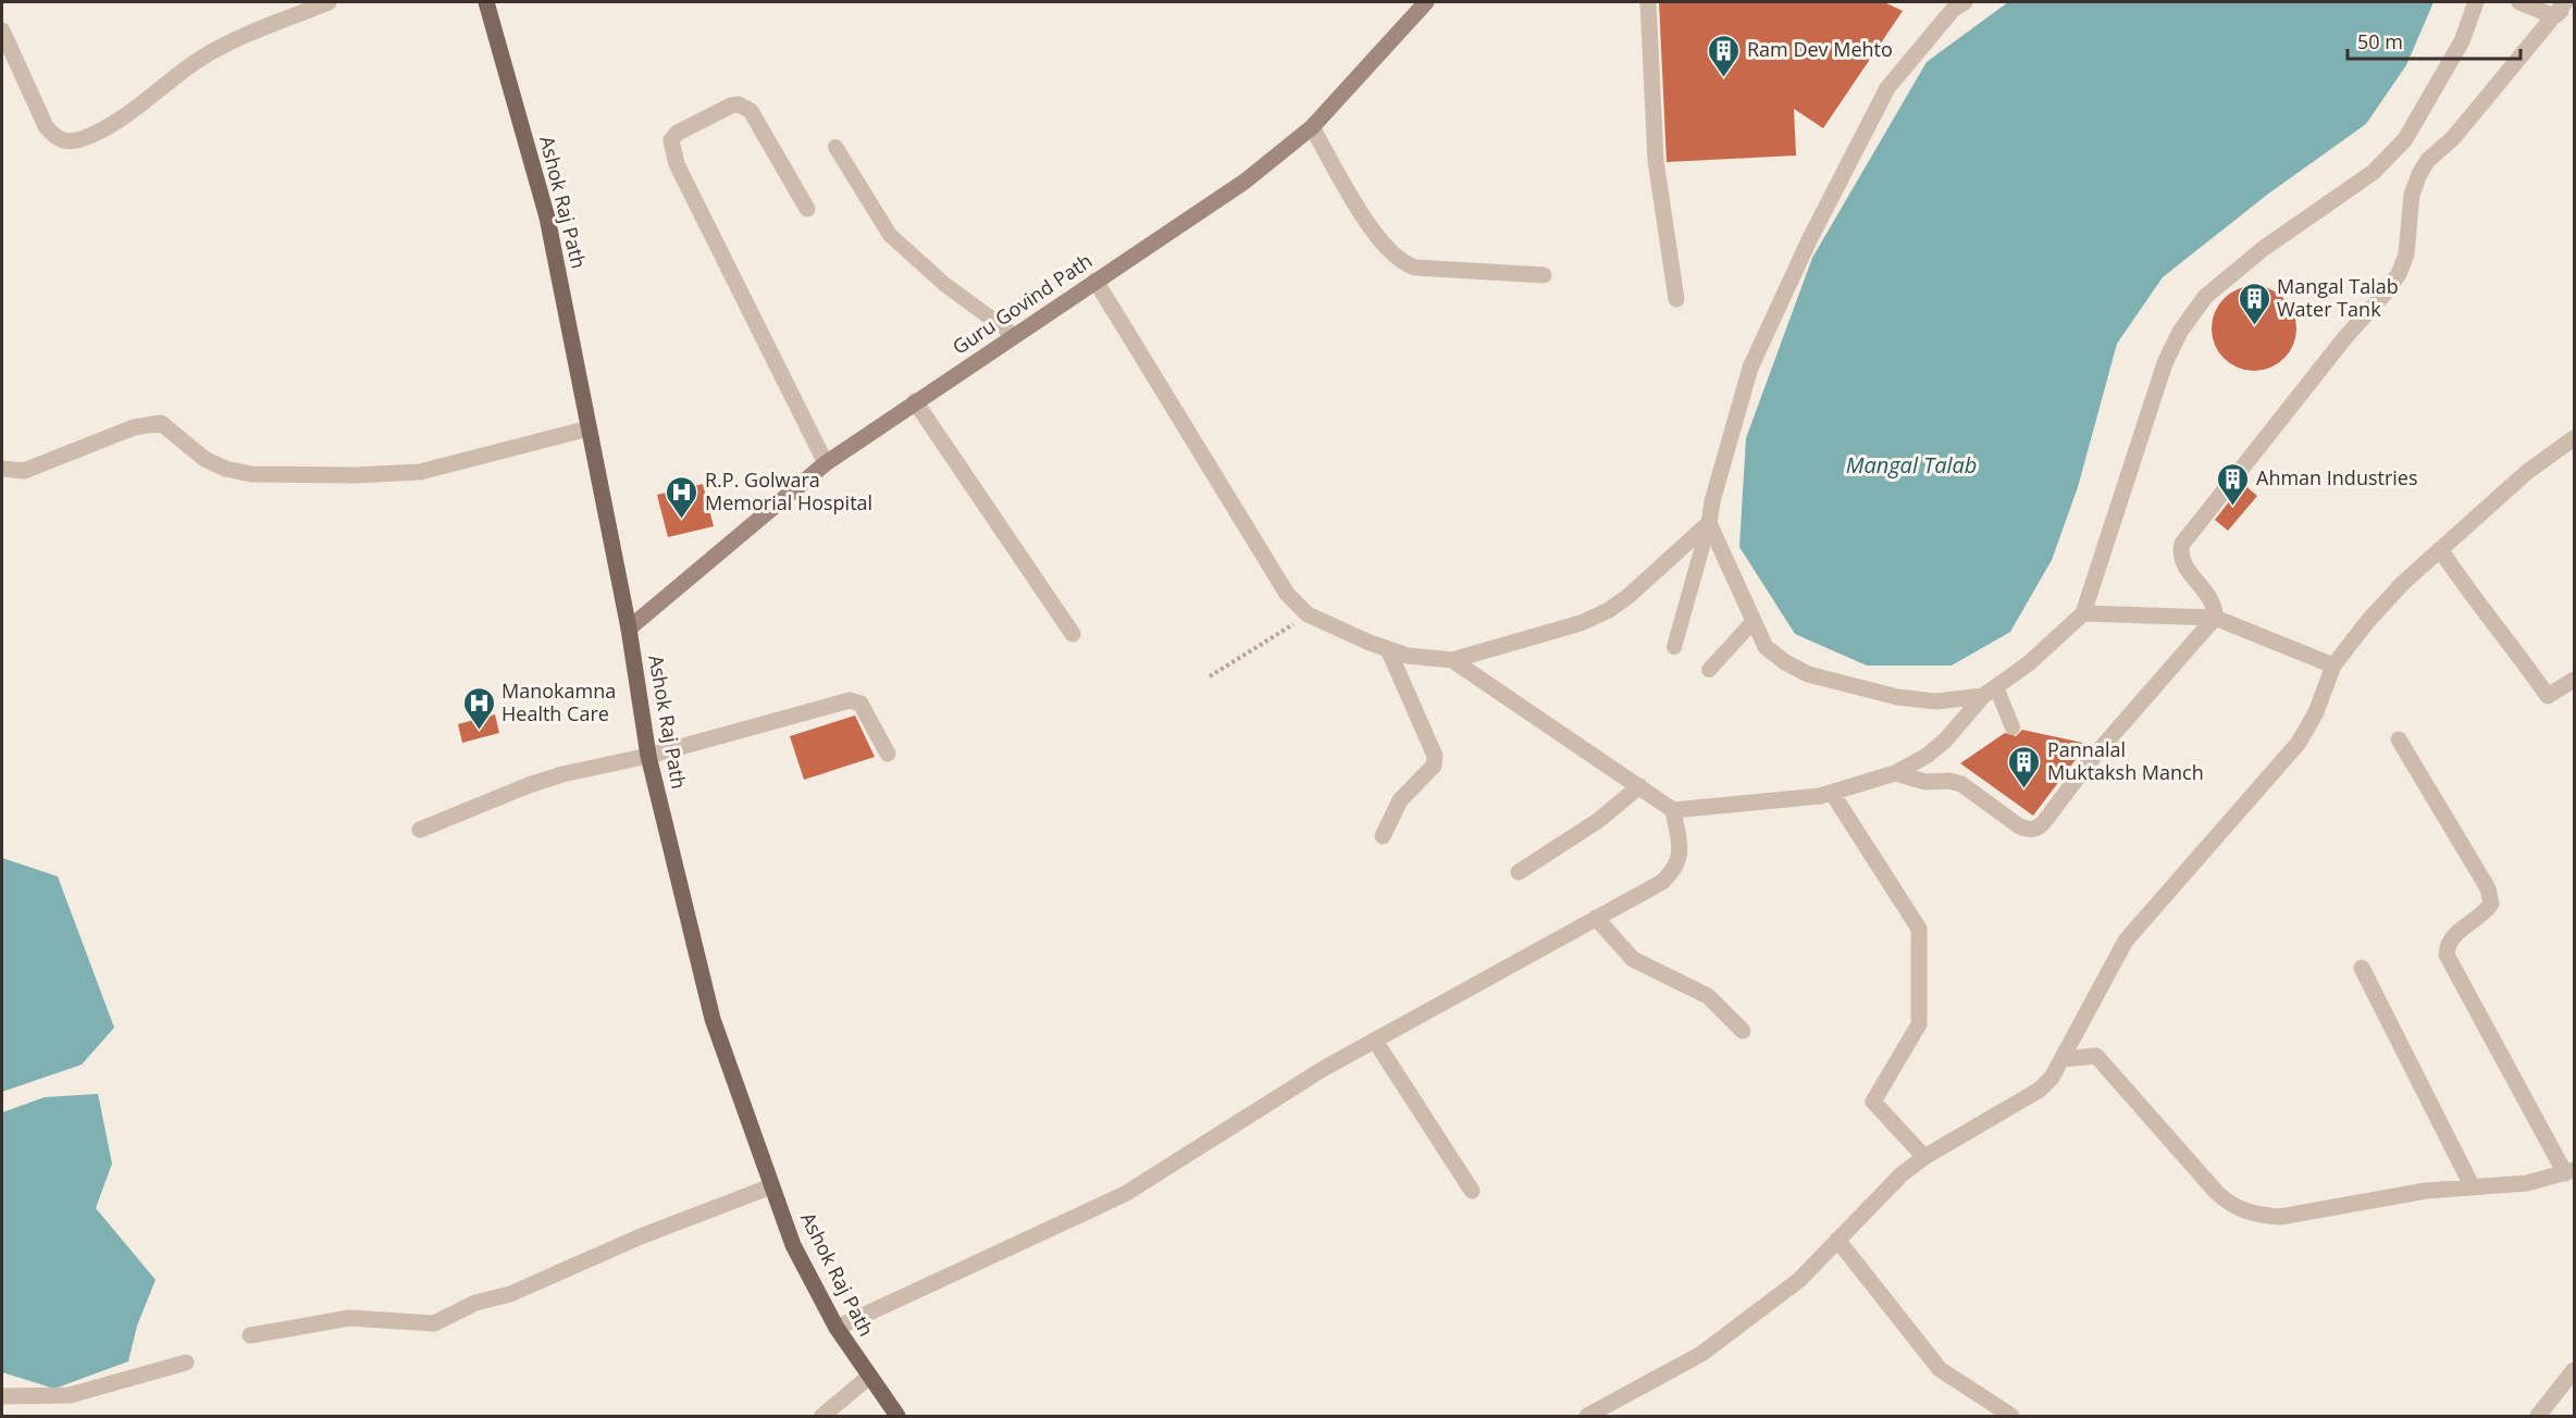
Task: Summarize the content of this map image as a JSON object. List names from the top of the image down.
{
  "streets": {
    "main road": ["Ashok Raj Path"],
    "street": ["Guru Govind Path"]
  },
  "crossings": [
    ["Ashok Raj Path", "Guru Govind Path"]
  ],
  "water": ["Mangal Talab"],
  "places": {
    "building": [
      "Ram Dev Mehto",
      "Mangal Talab Water Tank",
      "Ahman Industries",
      "Pannalal Muktaksh Manch"
    ],
    "hospital": ["R.P. Golwara Memorial Hospital", "Manokamna Health Care"]
  },
  "scale_bar": "50 m"
}
